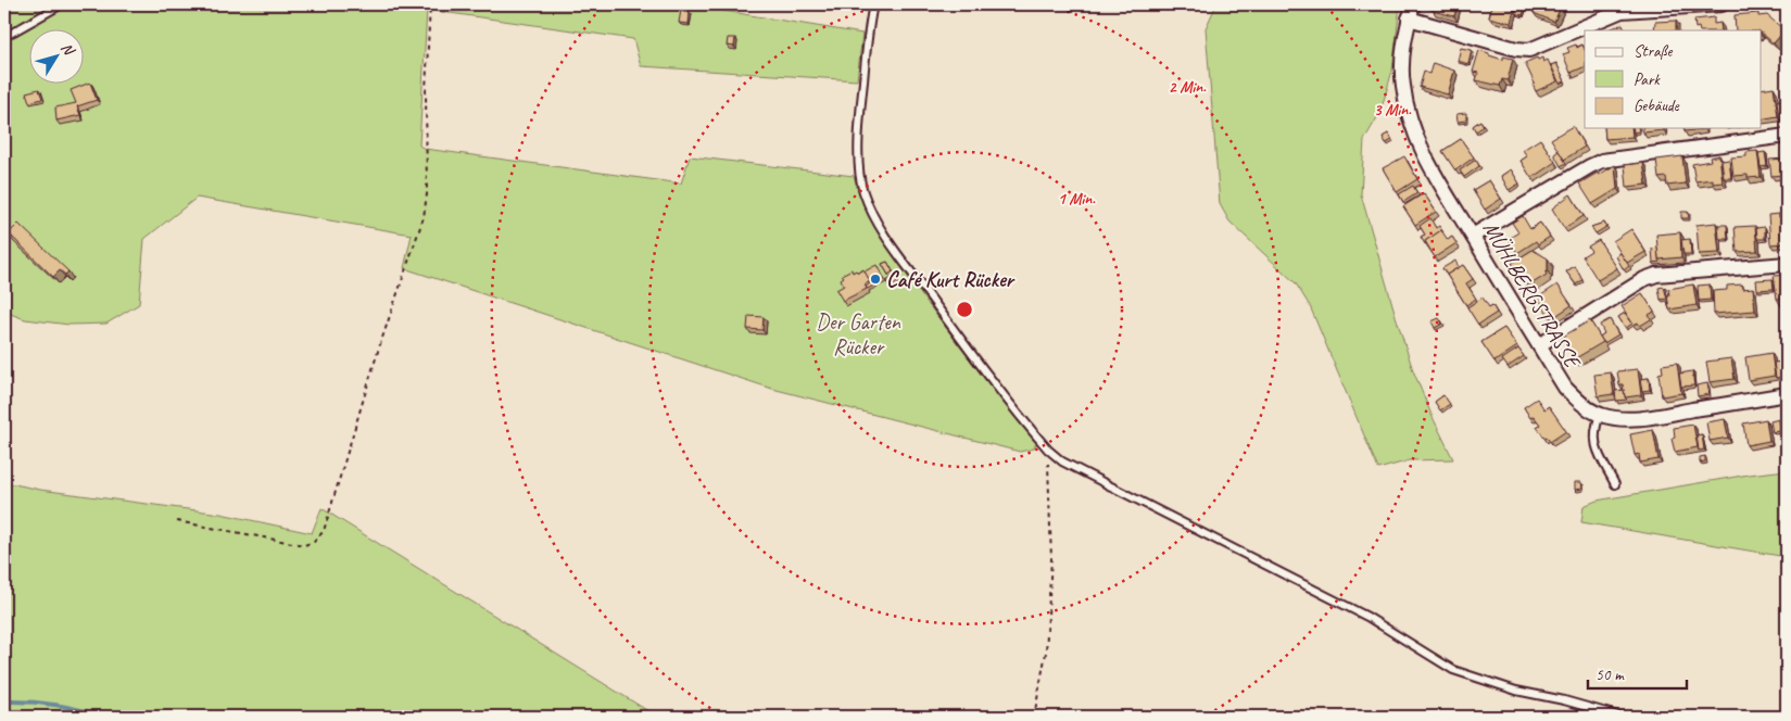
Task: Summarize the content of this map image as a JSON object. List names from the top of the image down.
{
  "streets": {
    "street": ["MÜHLBERGSTRASSE"]
  },
  "parks": ["Der Garten Rücker"],
  "places": ["Café Kurt Rücker"],
  "legend": ["Straße", "Park", "Gebäude"],
  "scale_bar": "50 m",
  "north": "top right",
  "rings": ["2 Min.", "3 Min.", "1 Min."]
}
